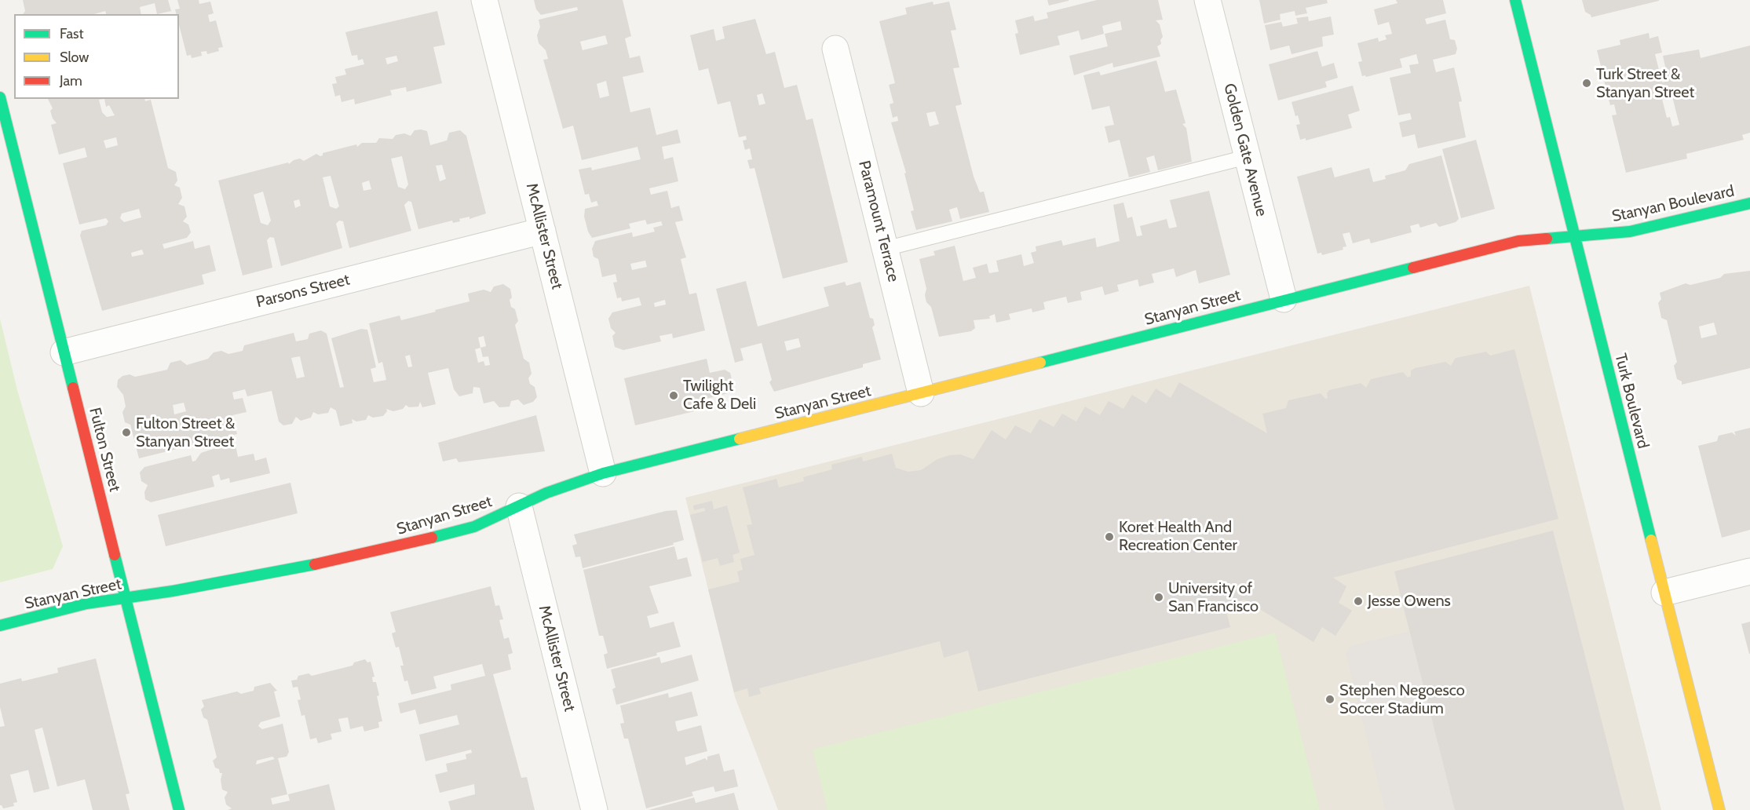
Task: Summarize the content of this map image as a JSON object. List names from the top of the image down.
{
  "streets": {
    "main road": [
      "Stanyan Boulevard",
      "Stanyan Street",
      "Turk Boulevard",
      "Fulton Street"
    ],
    "street": [
      "Golden Gate Avenue",
      "Paramount Terrace",
      "McAllister Street",
      "Parsons Street"
    ]
  },
  "crossings": [
    ["Golden Gate Avenue", "Stanyan Street"],
    ["Stanyan Boulevard", "Stanyan Street"],
    ["Stanyan Boulevard", "Turk Boulevard"],
    ["Paramount Terrace", "Stanyan Street"],
    ["McAllister Street", "Parsons Street"],
    ["McAllister Street", "Stanyan Street"],
    ["Parsons Street", "Fulton Street"],
    ["Stanyan Street", "Turk Boulevard"],
    ["Stanyan Street", "Fulton Street"]
  ],
  "places": [
    "Turk Street & Stanyan Street",
    "Twilight Cafe & Deli",
    "Fulton Street & Stanyan Street",
    "Koret Health And Recreation Center",
    "University of San Francisco",
    "Jesse Owens",
    "Stephen Negoesco Soccer Stadium"
  ],
  "legend": ["Fast", "Slow", "Jam"]
}
